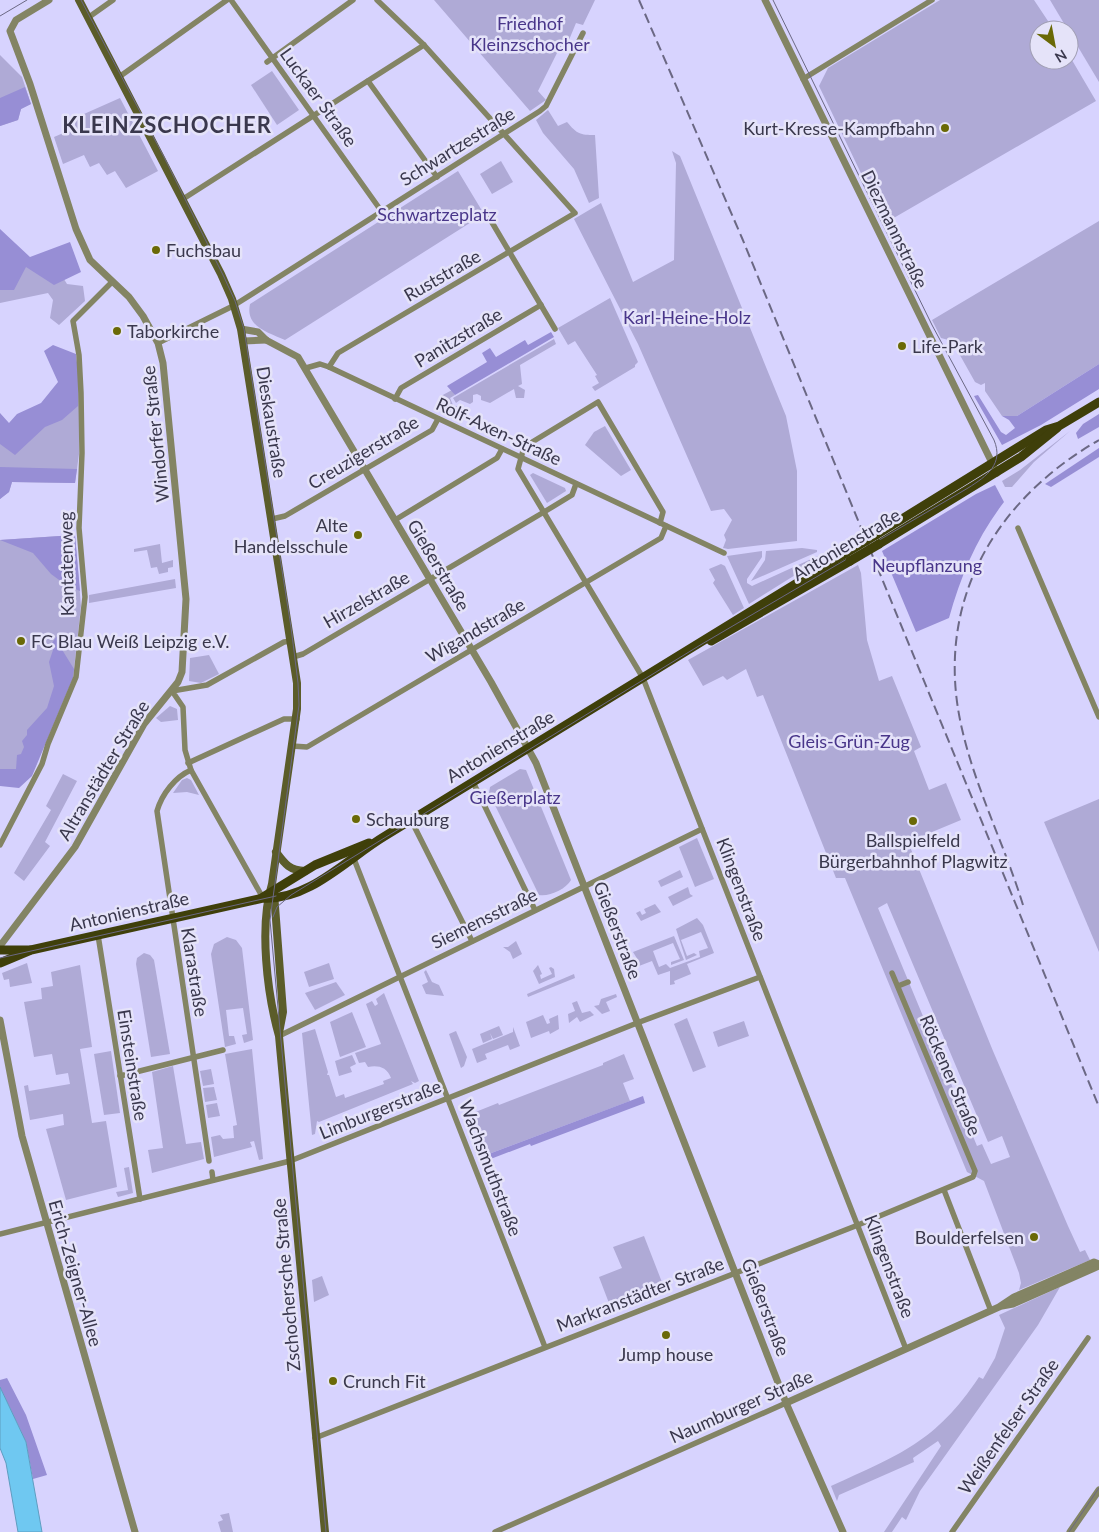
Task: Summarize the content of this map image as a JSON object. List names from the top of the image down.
{
  "streets": {
    "main road": ["Dieskaustraße", "Antonienstraße", "Zschochersche Straße"],
    "street": [
      "Luckaer Straße",
      "Schwartzestraße",
      "Diezmannstraße",
      "Ruststraße",
      "Panitzstraße",
      "Rolf-Axen-Straße",
      "Windorfer Straße",
      "Creuzigerstraße",
      "Kantatenweg",
      "Gießerstraße",
      "Hirzelstraße",
      "Wigandstraße",
      "Altranstädter Straße",
      "Klingenstraße",
      "Siemensstraße",
      "Klarastraße",
      "Einsteinstraße",
      "Röckener Straße",
      "Limburgerstraße",
      "Wachsmuthstraße",
      "Erich-Zeigner-Allee",
      "Markranstädter Straße",
      "Naumburger Straße",
      "Weißenfelser Straße"
    ]
  },
  "crossings": [
    ["Luckaer Straße", "Schwartzestraße"],
    ["Schwartzestraße", "Ruststraße"],
    ["Schwartzestraße", "Dieskaustraße"],
    ["Schwartzestraße", "Windorfer Straße"],
    ["Diezmannstraße", "Antonienstraße"],
    ["Ruststraße", "Rolf-Axen-Straße"],
    ["Panitzstraße", "Rolf-Axen-Straße"],
    ["Dieskaustraße", "Creuzigerstraße"],
    ["Dieskaustraße", "Antonienstraße"],
    ["Dieskaustraße", "Hirzelstraße"],
    ["Dieskaustraße", "Wigandstraße"],
    ["Dieskaustraße", "Altranstädter Straße"],
    ["Dieskaustraße", "Zschochersche Straße"],
    ["Rolf-Axen-Straße", "Creuzigerstraße"],
    ["Rolf-Axen-Straße", "Gießerstraße"],
    ["Rolf-Axen-Straße", "Hirzelstraße"],
    ["Rolf-Axen-Straße", "Wigandstraße"],
    ["Rolf-Axen-Straße", "Klingenstraße"],
    ["Windorfer Straße", "Kantatenweg"],
    ["Windorfer Straße", "Altranstädter Straße"],
    ["Creuzigerstraße", "Gießerstraße"],
    ["Antonienstraße", "Gießerstraße"],
    ["Antonienstraße", "Klingenstraße"],
    ["Antonienstraße", "Klarastraße"],
    ["Antonienstraße", "Einsteinstraße"],
    ["Antonienstraße", "Wachsmuthstraße"],
    ["Antonienstraße", "Zschochersche Straße"],
    ["Gießerstraße", "Hirzelstraße"],
    ["Gießerstraße", "Wigandstraße"],
    ["Gießerstraße", "Siemensstraße"],
    ["Gießerstraße", "Limburgerstraße"],
    ["Gießerstraße", "Markranstädter Straße"],
    ["Gießerstraße", "Naumburger Straße"],
    ["Hirzelstraße", "Klingenstraße"],
    ["Wigandstraße", "Klingenstraße"],
    ["Klingenstraße", "Siemensstraße"],
    ["Klingenstraße", "Limburgerstraße"],
    ["Klingenstraße", "Markranstädter Straße"],
    ["Klingenstraße", "Naumburger Straße"],
    ["Siemensstraße", "Wachsmuthstraße"],
    ["Siemensstraße", "Zschochersche Straße"],
    ["Einsteinstraße", "Limburgerstraße"],
    ["Röckener Straße", "Markranstädter Straße"],
    ["Limburgerstraße", "Wachsmuthstraße"],
    ["Limburgerstraße", "Erich-Zeigner-Allee"],
    ["Limburgerstraße", "Zschochersche Straße"],
    ["Wachsmuthstraße", "Markranstädter Straße"],
    ["Zschochersche Straße", "Markranstädter Straße"]
  ],
  "districts": ["KLEINZSCHOCHER"],
  "parks": [
    "Friedhof Kleinzschocher",
    "Schwartzeplatz",
    "Karl-Heine-Holz",
    "Neupflanzung",
    "Gleis-Grün-Zug",
    "Gießerplatz"
  ],
  "places": [
    "Kurt-Kresse-Kampfbahn",
    "Fuchsbau",
    "Taborkirche",
    "Life-Park",
    "Alte Handelsschule",
    "FC Blau Weiß Leipzig e.V.",
    "Schauburg",
    "Ballspielfeld Bürgerbahnhof Plagwitz",
    "Boulderfelsen",
    "Jump house",
    "Crunch Fit"
  ],
  "north": "bottom right"
}
